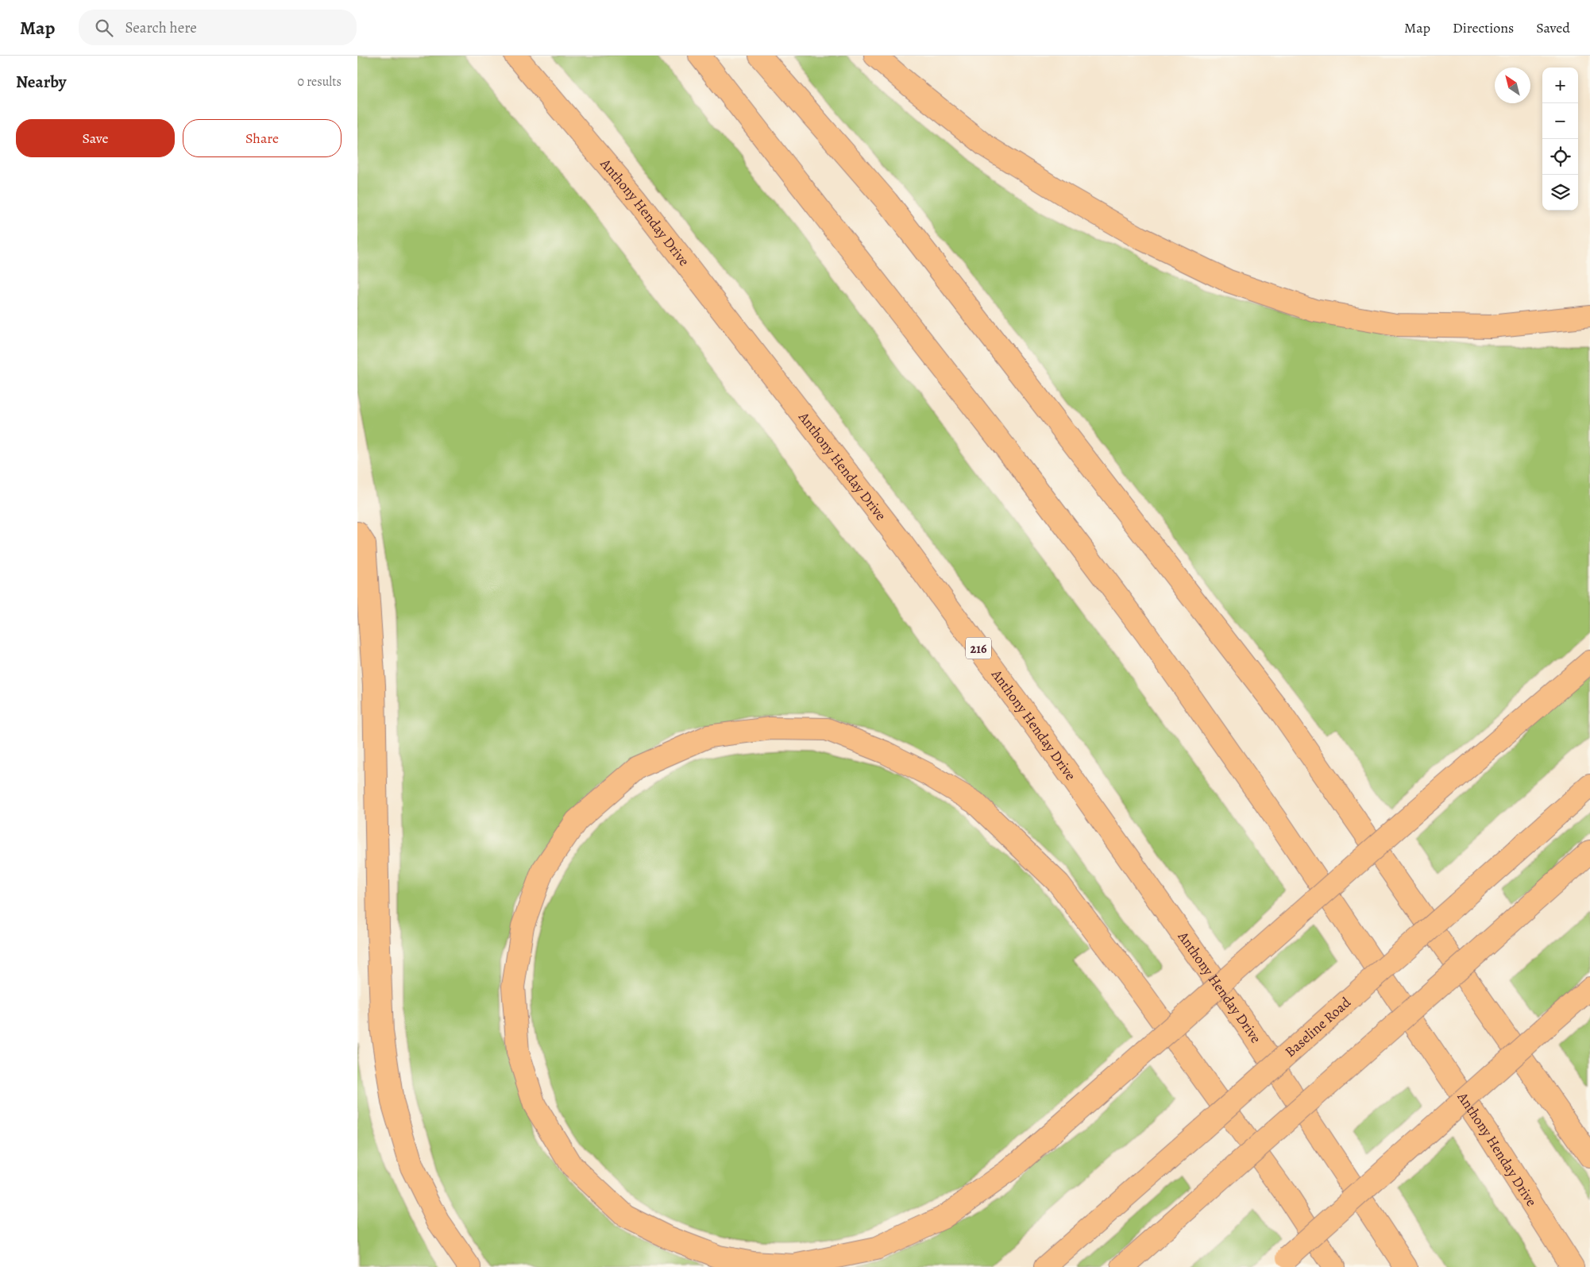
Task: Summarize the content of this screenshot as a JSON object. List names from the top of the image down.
{
  "streets": {
    "main road": ["Anthony Henday Drive", "216", "Baseline Road"]
  },
  "north": "top left",
  "page": {
    "header": "Map",
    "search": "Search here",
    "nav": ["Map", "Directions", "Saved"],
    "heading": ["Nearby", "0 results"],
    "map_buttons": ["+", "−"],
    "buttons": ["Save", "Share"]
  }
}
